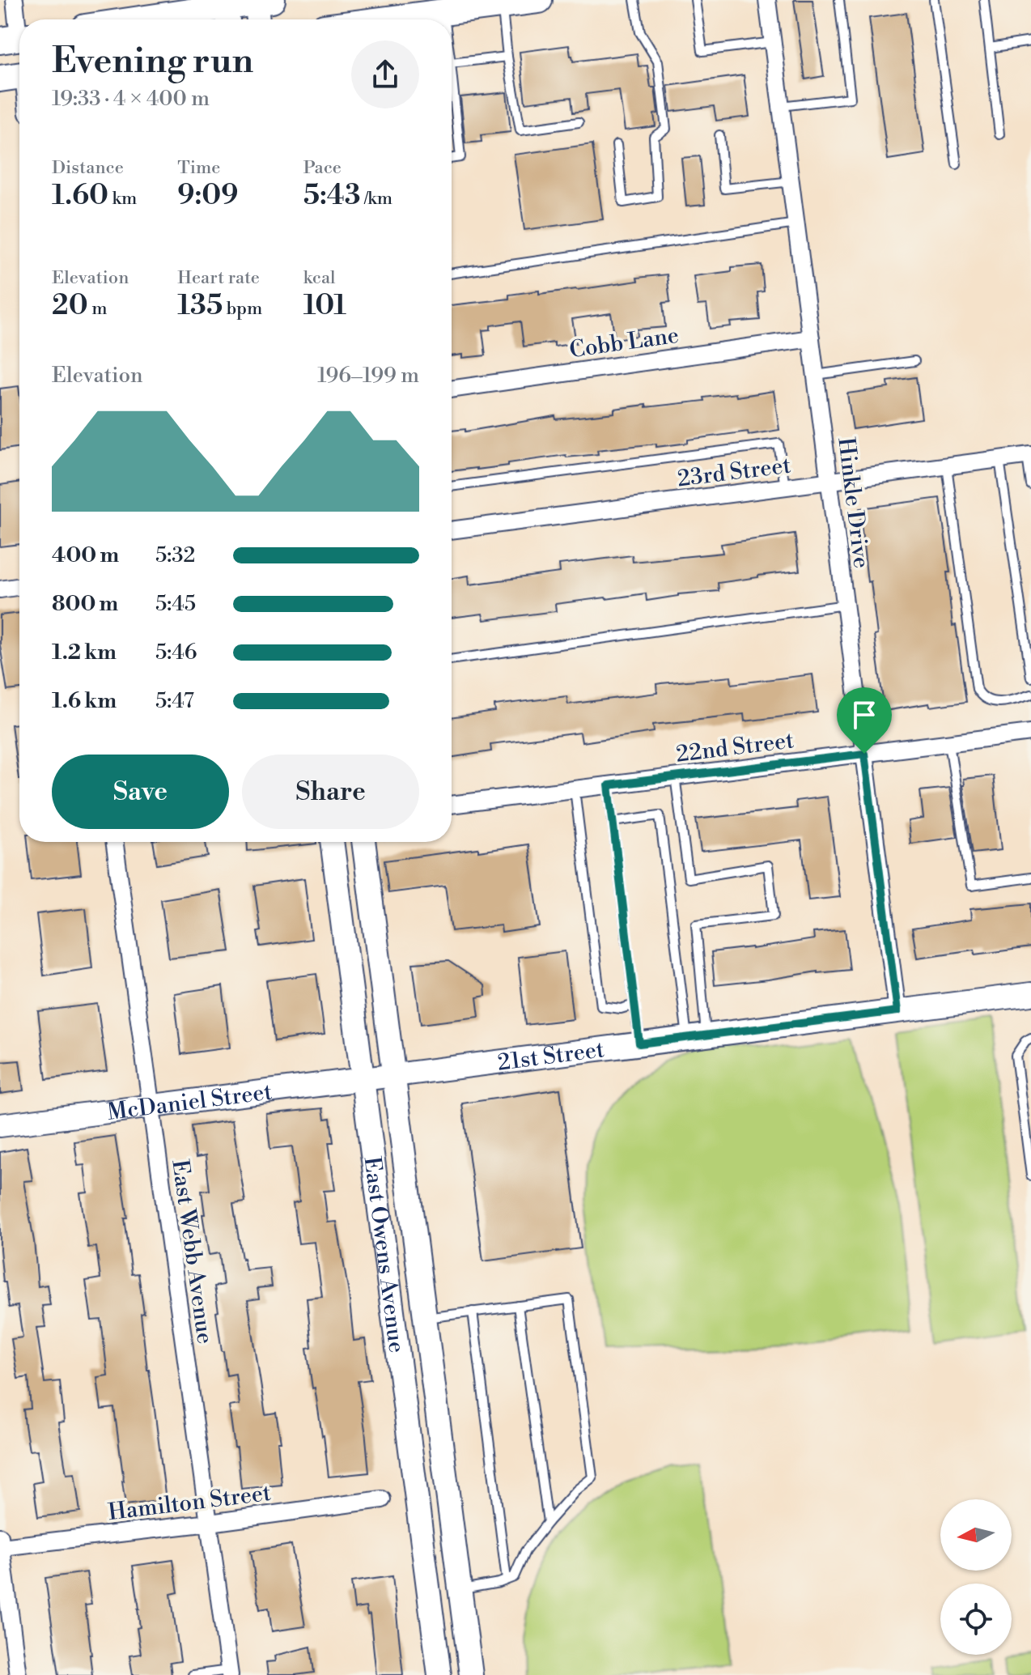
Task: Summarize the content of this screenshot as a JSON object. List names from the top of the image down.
{
  "streets": {
    "main road": ["21st Street", "McDaniel Street", "East Owens Avenue"],
    "street": [
      "Cobb Lane",
      "23rd Street",
      "Hinkle Drive",
      "22nd Street",
      "East Webb Avenue",
      "Hamilton Street"
    ]
  },
  "crossings": [
    ["Cobb Lane", "Hinkle Drive"],
    ["23rd Street", "Hinkle Drive"],
    ["Hinkle Drive", "22nd Street"],
    ["Hinkle Drive", "21st Street"],
    ["21st Street", "McDaniel Street"],
    ["21st Street", "East Owens Avenue"],
    ["McDaniel Street", "East Webb Avenue"],
    ["McDaniel Street", "East Owens Avenue"],
    ["East Webb Avenue", "Hamilton Street"]
  ],
  "north": "left",
  "page": {
    "heading": ["Evening run", "19:33 · 4 × 400 m"],
    "stats": [
      ["Distance", "1.60 km"],
      ["Time", "9:09"],
      ["Pace", "5:43 /km"],
      ["Elevation", "20 m"],
      ["Heart rate", "135 bpm"],
      ["kcal", "101"]
    ],
    "chart": ["Elevation", "196–199 m"],
    "list": [
      {
        "name": "400 m",
        "note": "5:32"
      },
      {
        "name": "800 m",
        "note": "5:45"
      },
      {
        "name": "1.2 km",
        "note": "5:46"
      },
      {
        "name": "1.6 km",
        "note": "5:47"
      }
    ],
    "buttons": ["Save", "Share"]
  }
}
